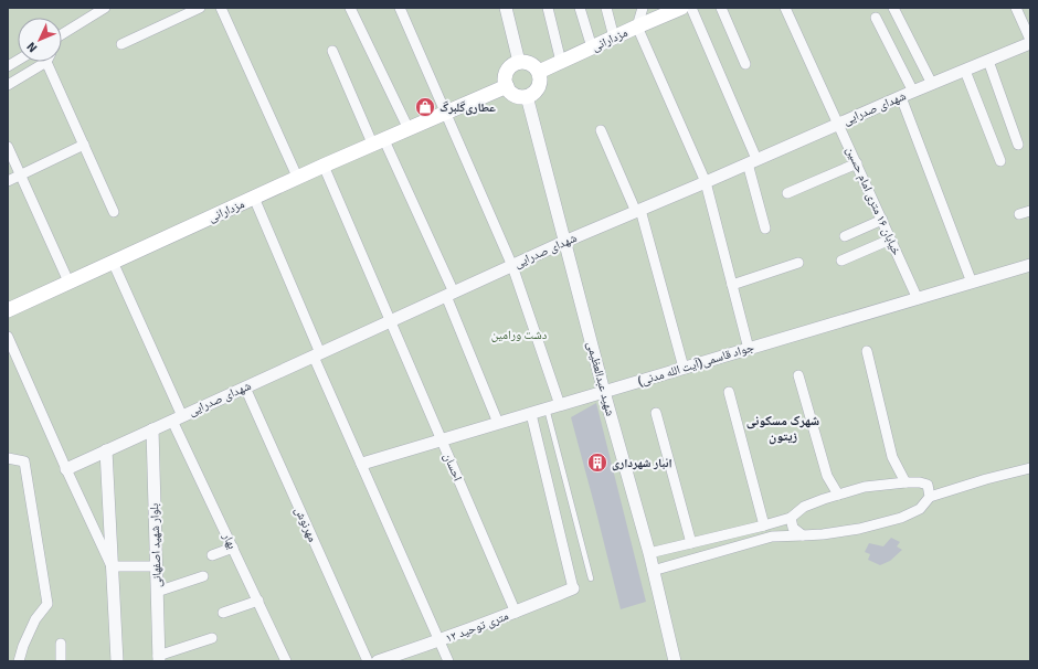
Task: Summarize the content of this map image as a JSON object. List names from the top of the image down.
{
  "streets": {
    "main road": ["مزدارانی"],
    "street": [
      "شهدای صدرایی",
      "خیابان ۱۶ متری امام حسین",
      "جواد قاسمی(آیت الله مدنی)",
      "شهید عبدالعظیمی",
      "احسان",
      "مهرنوش",
      "بهار",
      "بلوار شهید اصفهانی",
      "۱۲ متری توحید"
    ]
  },
  "crossings": [
    ["مزدارانی", "شهید عبدالعظیمی"],
    ["مزدارانی", "احسان"],
    ["مزدارانی", "بهار"],
    ["شهدای صدرایی", "خیابان ۱۶ متری امام حسین"],
    ["شهدای صدرایی", "شهید عبدالعظیمی"],
    ["شهدای صدرایی", "احسان"],
    ["شهدای صدرایی", "مهرنوش"],
    ["شهدای صدرایی", "بهار"],
    ["شهدای صدرایی", "بلوار شهید اصفهانی"],
    ["خیابان ۱۶ متری امام حسین", "جواد قاسمی(آیت الله مدنی)"],
    ["جواد قاسمی(آیت الله مدنی)", "شهید عبدالعظیمی"],
    ["جواد قاسمی(آیت الله مدنی)", "احسان"],
    ["احسان", "۱۲ متری توحید"]
  ],
  "districts": ["شهرک مسکونی زیتون"],
  "parks": ["دشت ورامین"],
  "places": {
    "shop": ["عطاری‌گلبرگ"],
    "building": ["انبار شهرداری"]
  },
  "north": "bottom left"
}
